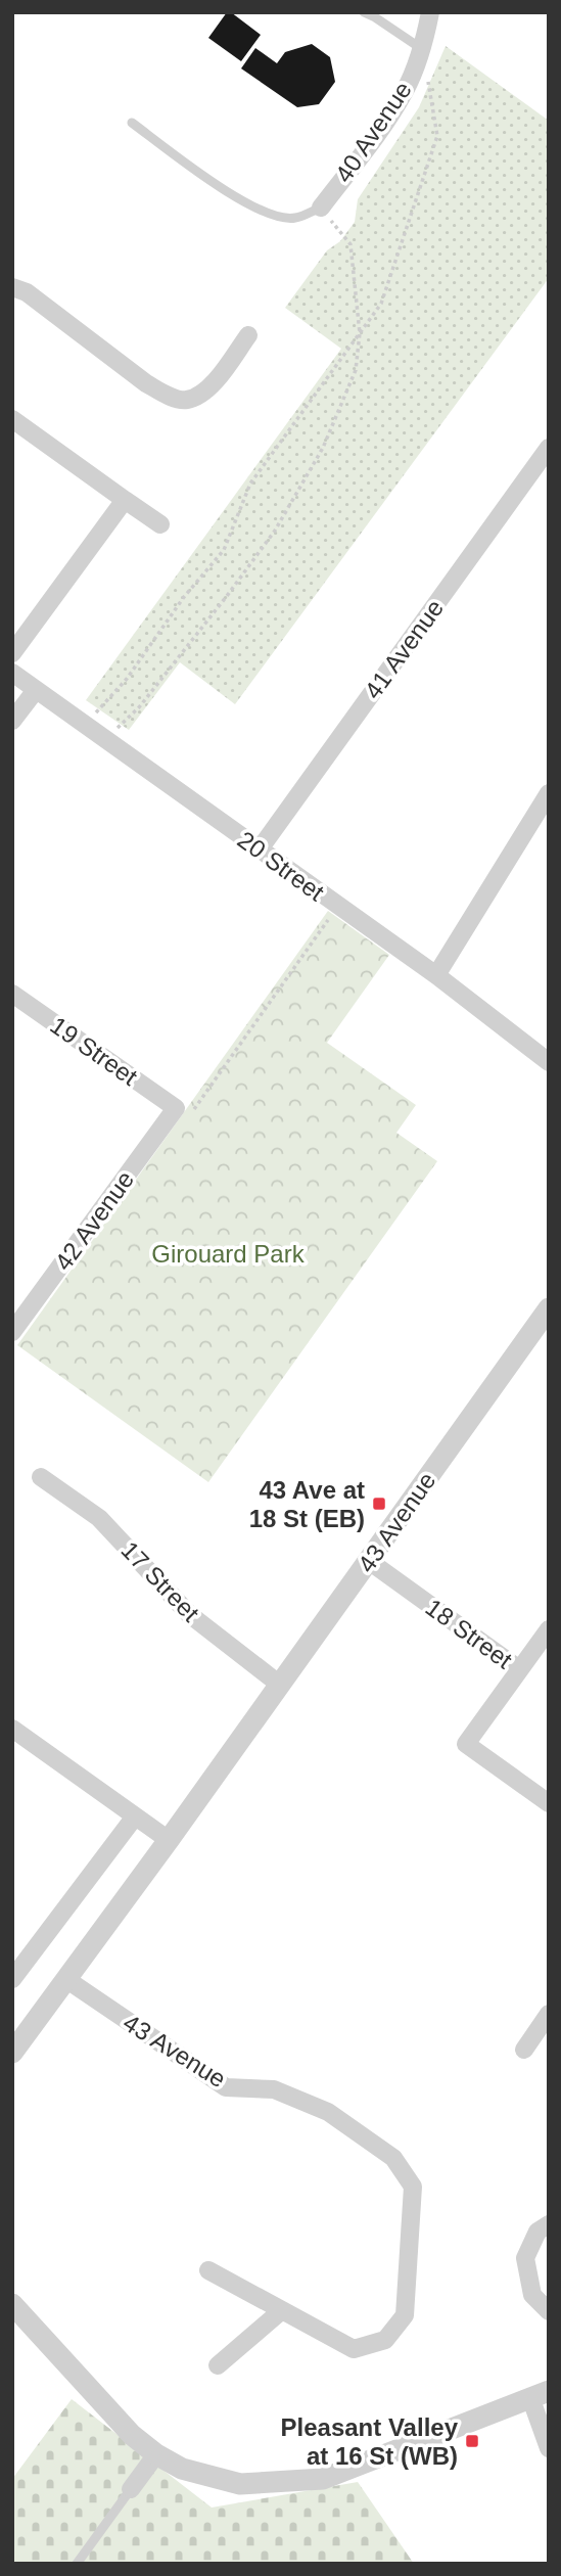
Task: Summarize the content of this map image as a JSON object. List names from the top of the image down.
{
  "streets": {
    "street": [
      "40 Avenue",
      "41 Avenue",
      "20 Street",
      "19 Street",
      "42 Avenue",
      "43 Avenue",
      "17 Street",
      "18 Street"
    ]
  },
  "crossings": [
    ["41 Avenue", "20 Street"],
    ["19 Street", "42 Avenue"],
    ["43 Avenue", "17 Street"],
    ["43 Avenue", "18 Street"]
  ],
  "parks": ["Girouard Park"],
  "places": {
    "transit": ["43 Ave at 18 St (EB)", "Pleasant Valley at 16 St (WB)"]
  }
}
